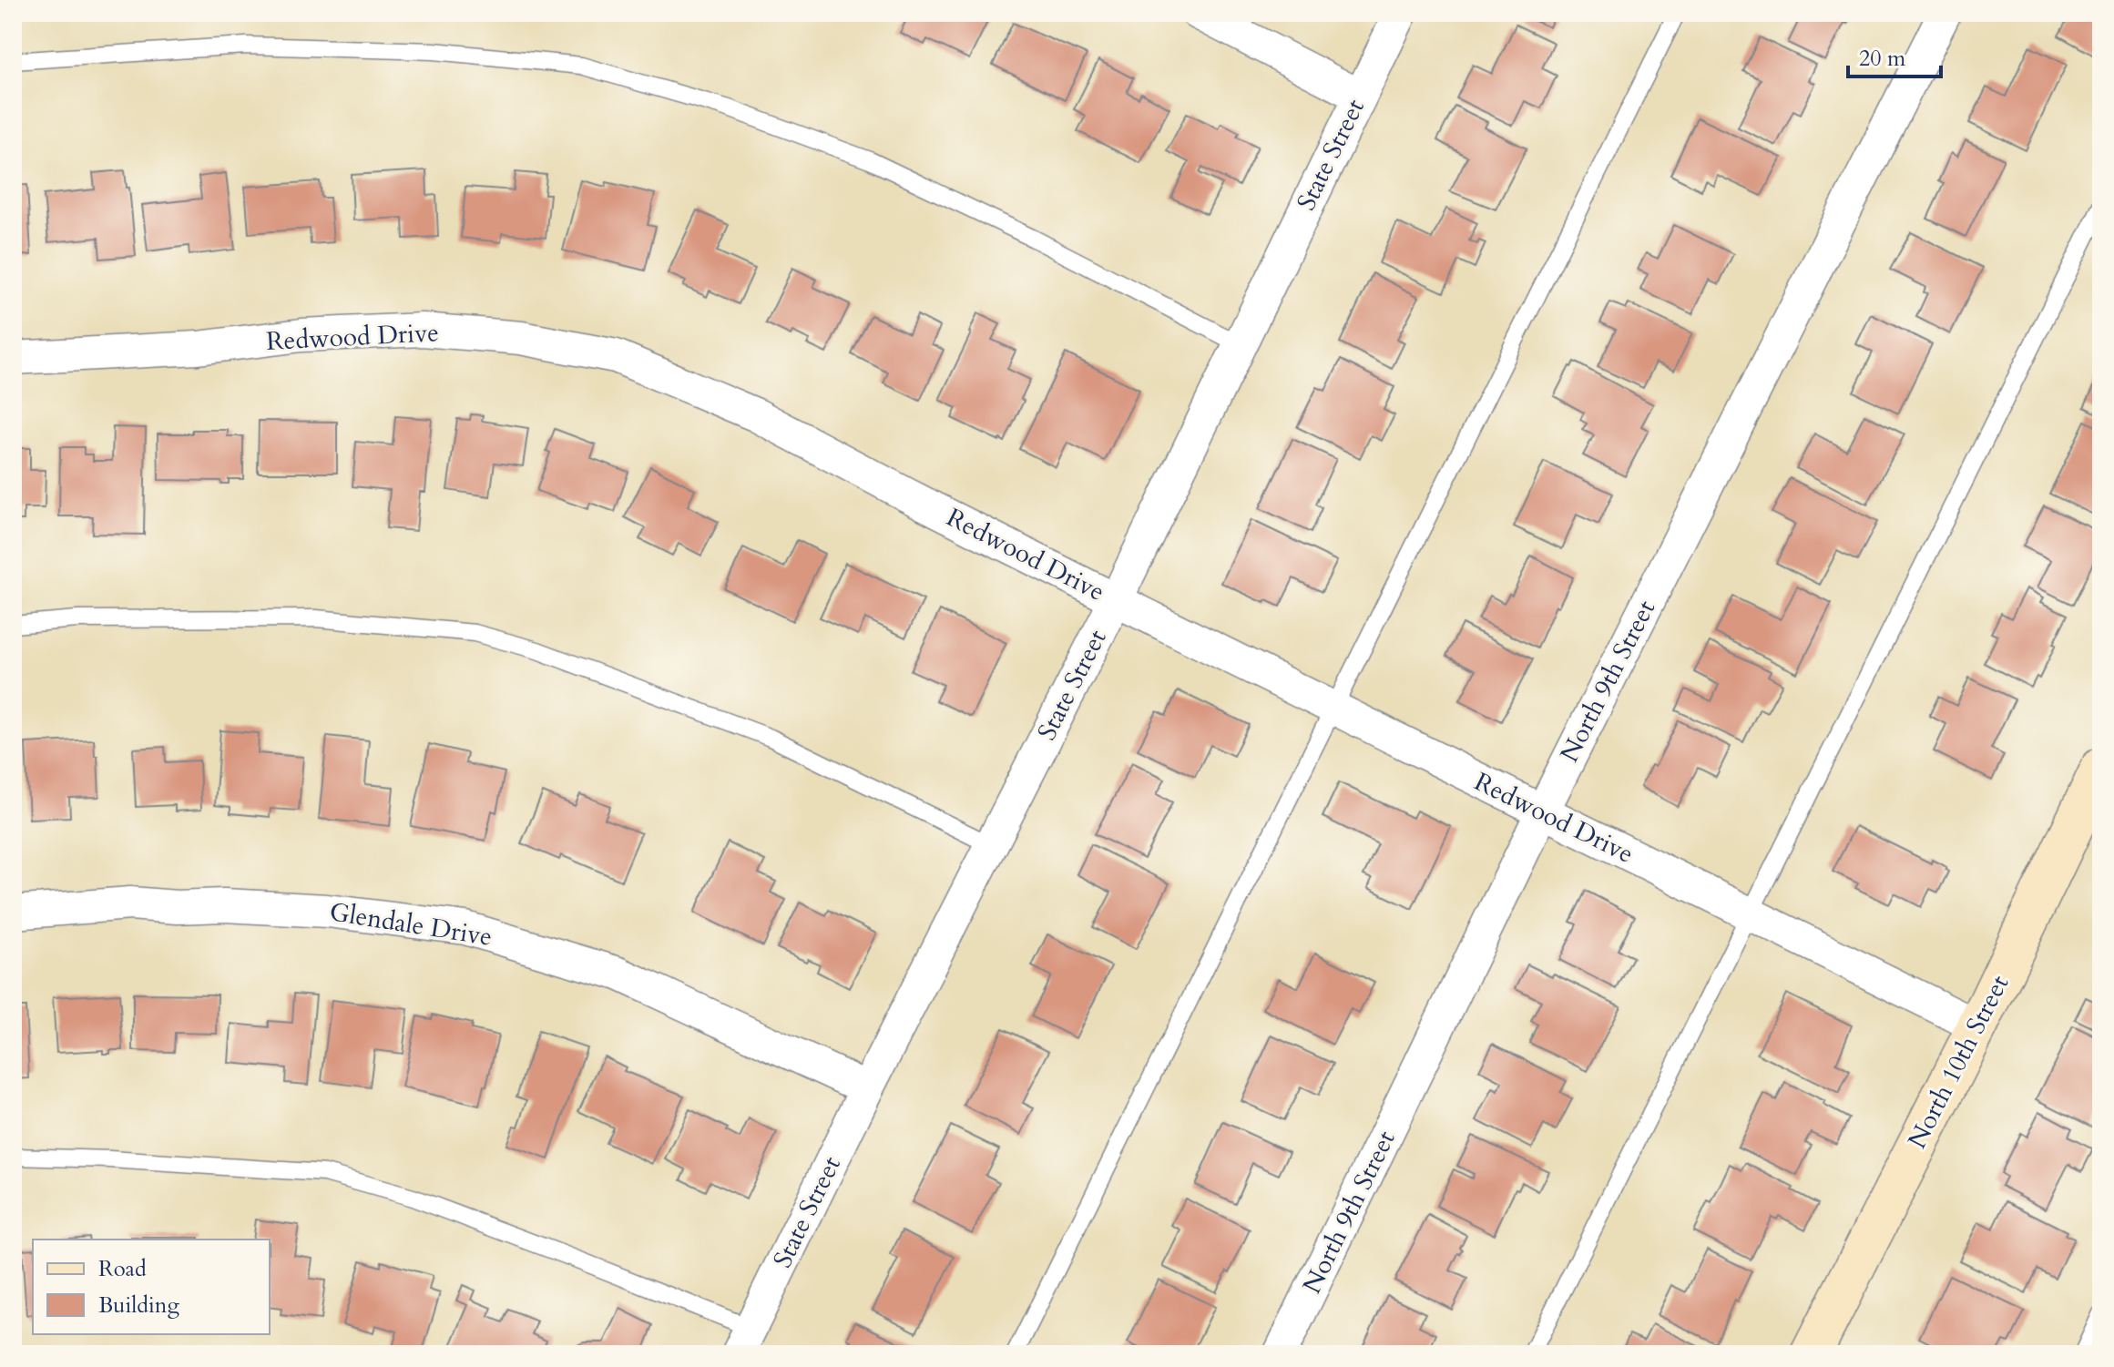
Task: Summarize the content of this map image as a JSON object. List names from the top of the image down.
{
  "streets": {
    "main road": ["North 10th Street"],
    "street": [
      "State Street",
      "Redwood Drive",
      "North 9th Street",
      "Glendale Drive"
    ]
  },
  "crossings": [
    ["State Street", "Redwood Drive"],
    ["State Street", "Glendale Drive"],
    ["Redwood Drive", "North 9th Street"],
    ["Redwood Drive", "North 10th Street"]
  ],
  "legend": ["Road", "Building"],
  "scale_bar": "20 m"
}
